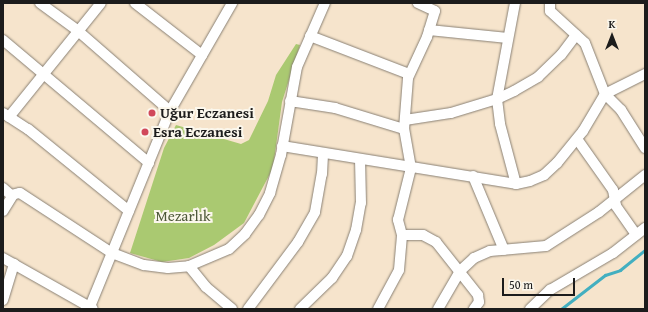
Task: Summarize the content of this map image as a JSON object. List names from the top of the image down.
{
  "parks": ["Mezarlık"],
  "places": ["Uğur Eczanesi", "Esra Eczanesi"],
  "scale_bar": "50 m",
  "north": "top"
}
